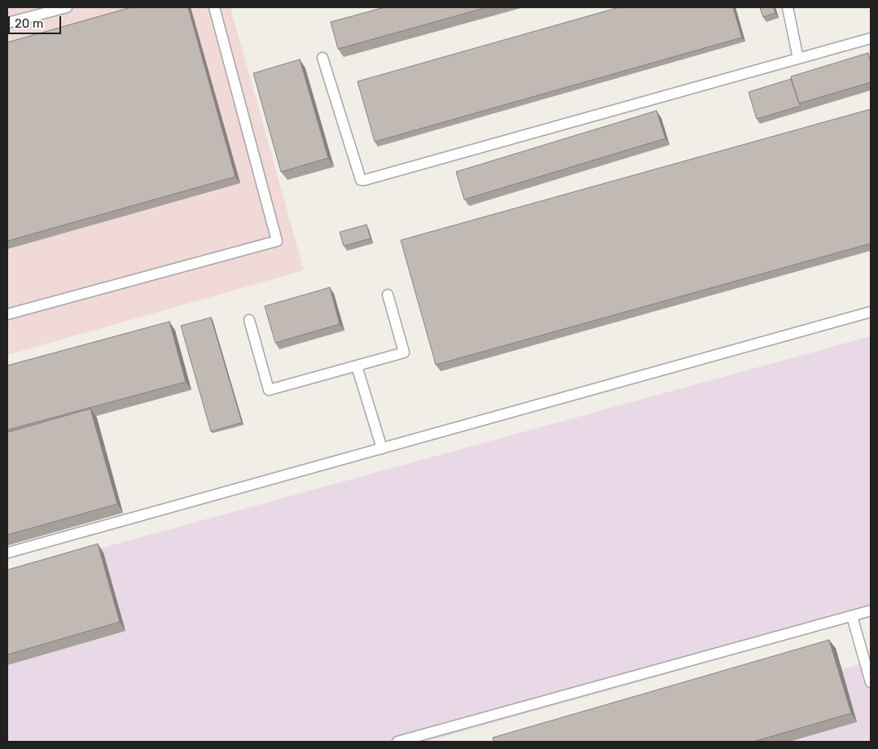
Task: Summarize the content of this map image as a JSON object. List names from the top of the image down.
{
  "scale_bar": "20 m"
}
